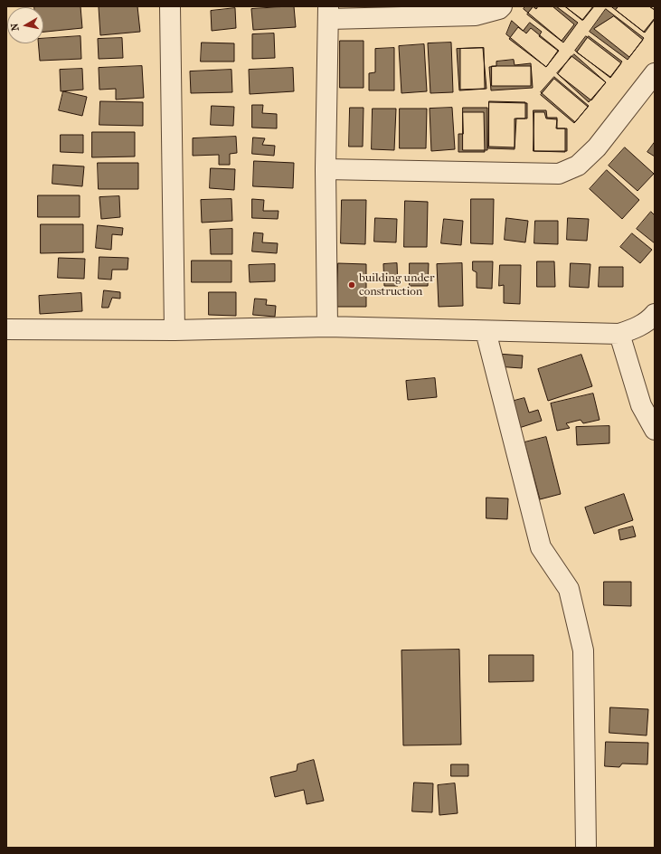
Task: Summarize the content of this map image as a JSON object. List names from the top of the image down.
{
  "places": ["building under construction"],
  "north": "left"
}
